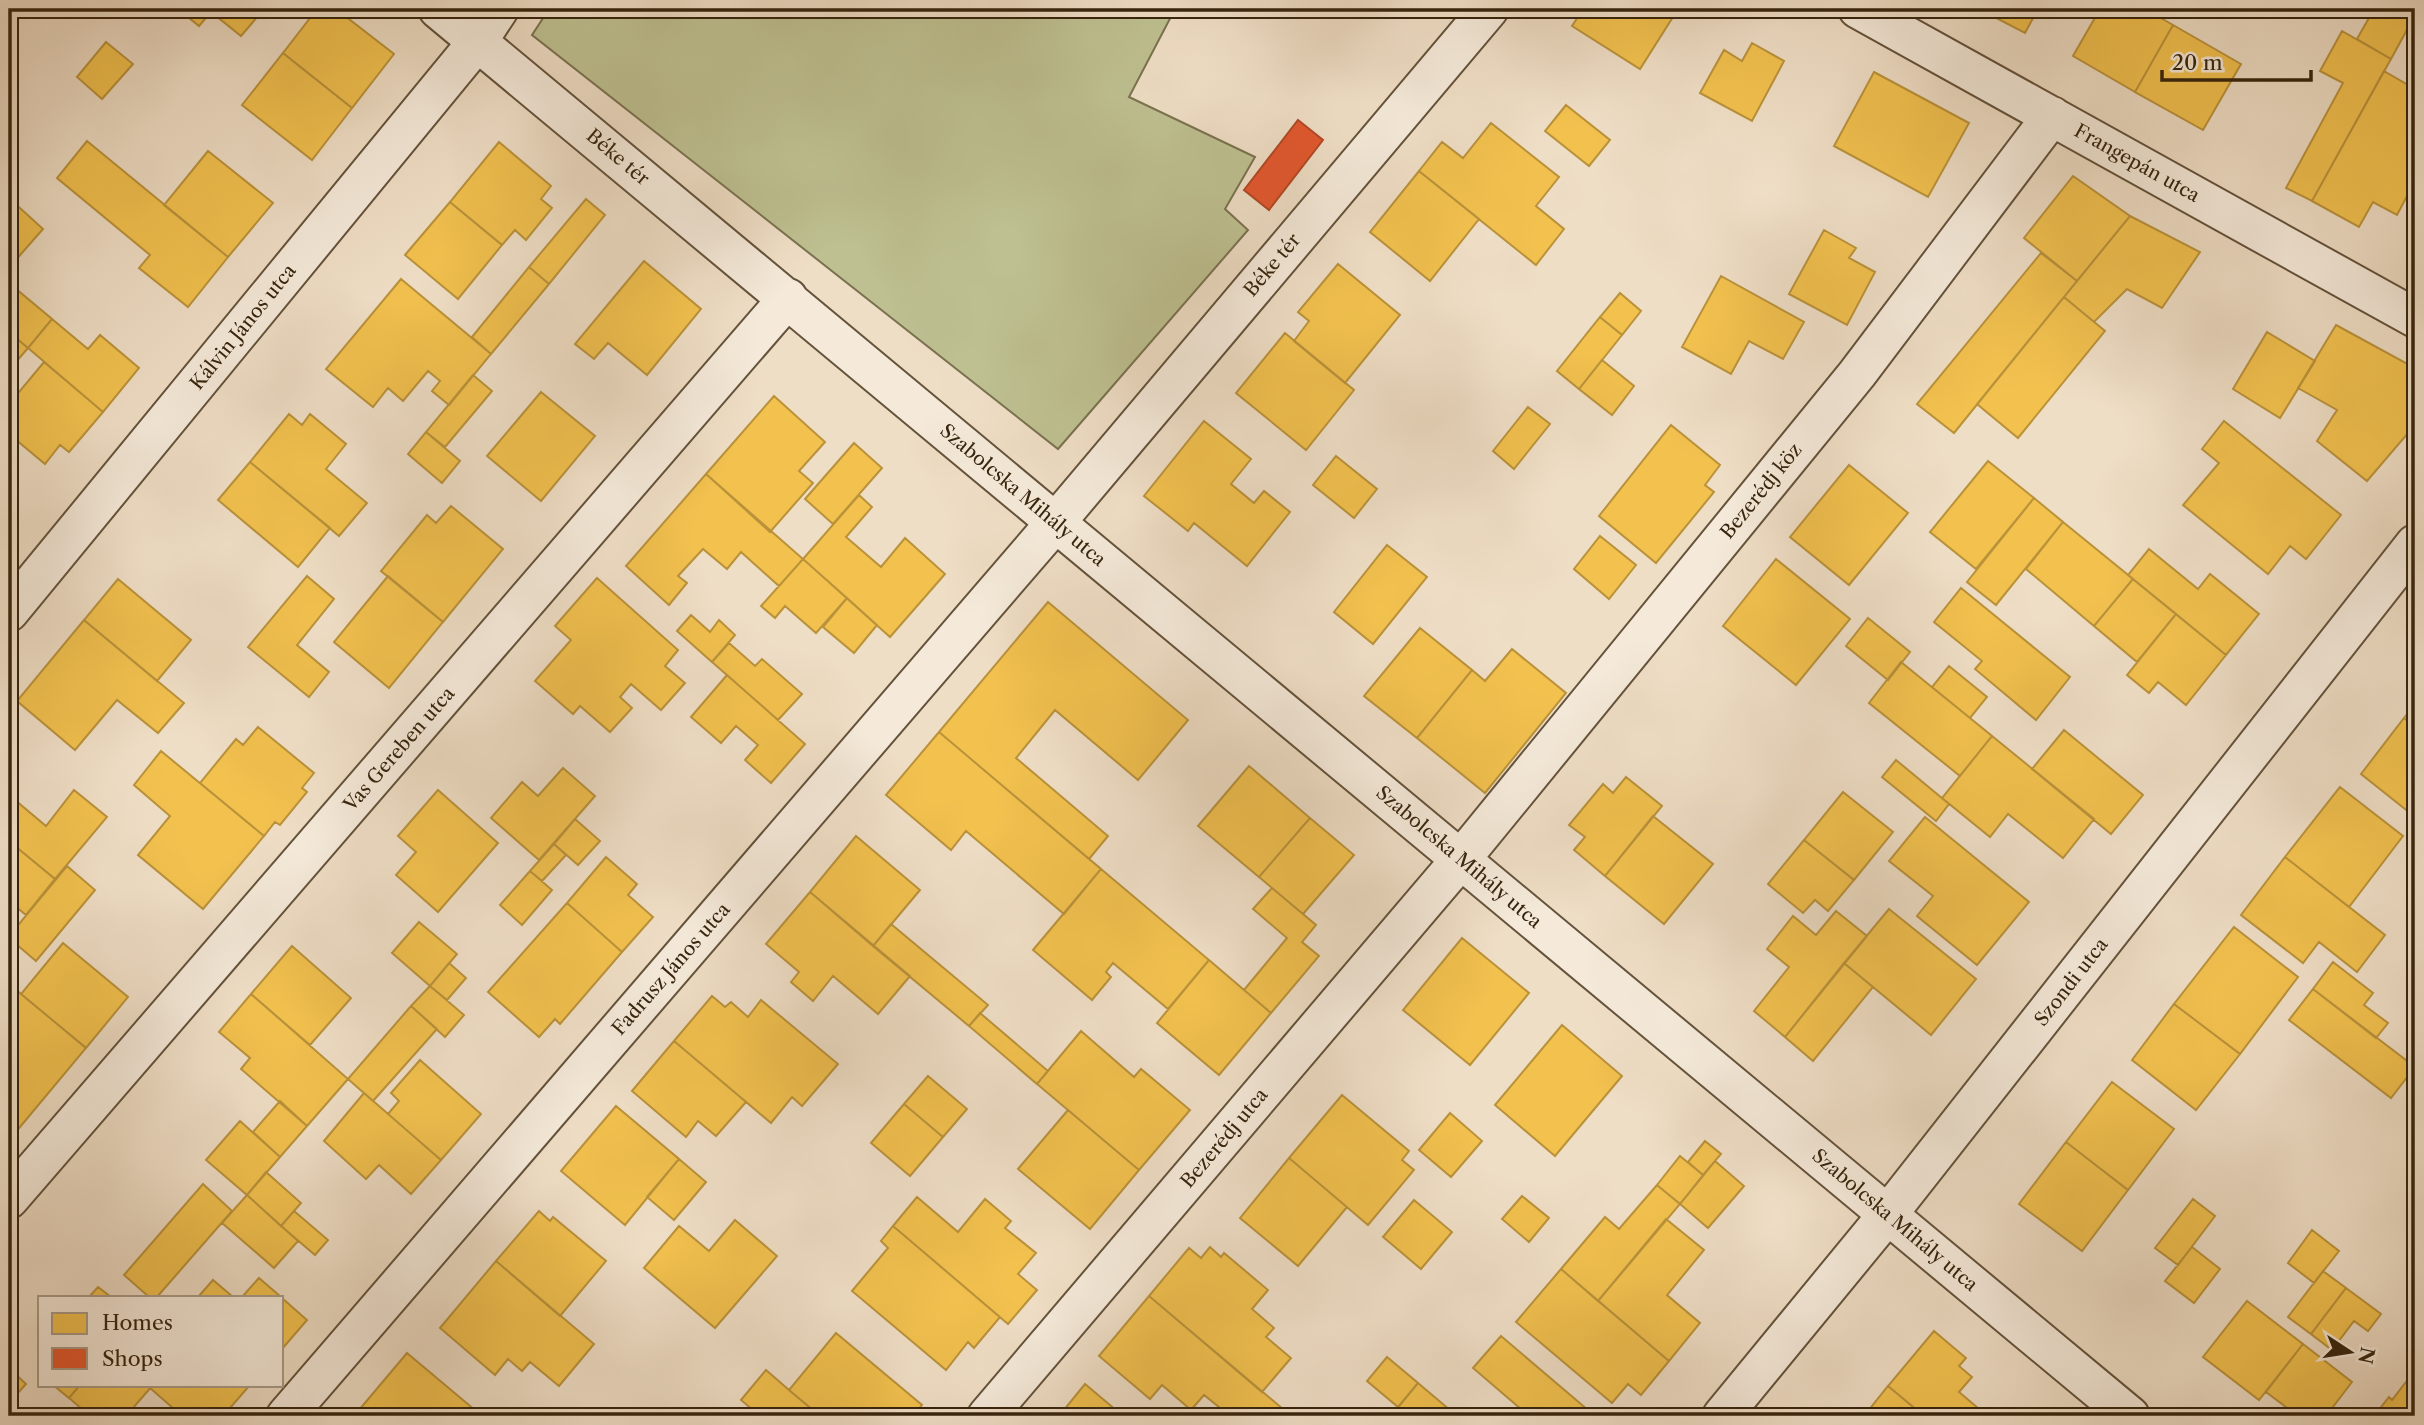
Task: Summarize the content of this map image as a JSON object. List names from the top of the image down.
{
  "streets": {
    "street": [
      "Béke tér",
      "Frangepán utca",
      "Kálvin János utca",
      "Bezerédj köz",
      "Szabolcska Mihály utca",
      "Vas Gereben utca",
      "Fadrusz János utca",
      "Szondi utca",
      "Bezerédj utca"
    ]
  },
  "crossings": [
    ["Béke tér", "Kálvin János utca"],
    ["Béke tér", "Szabolcska Mihály utca"],
    ["Béke tér", "Vas Gereben utca"],
    ["Béke tér", "Fadrusz János utca"],
    ["Frangepán utca", "Bezerédj köz"],
    ["Bezerédj köz", "Szabolcska Mihály utca"],
    ["Bezerédj köz", "Bezerédj utca"],
    ["Szabolcska Mihály utca", "Vas Gereben utca"],
    ["Szabolcska Mihály utca", "Fadrusz János utca"],
    ["Szabolcska Mihály utca", "Szondi utca"],
    ["Szabolcska Mihály utca", "Bezerédj utca"]
  ],
  "legend": ["Homes", "Shops"],
  "scale_bar": "20 m",
  "north": "right"
}
